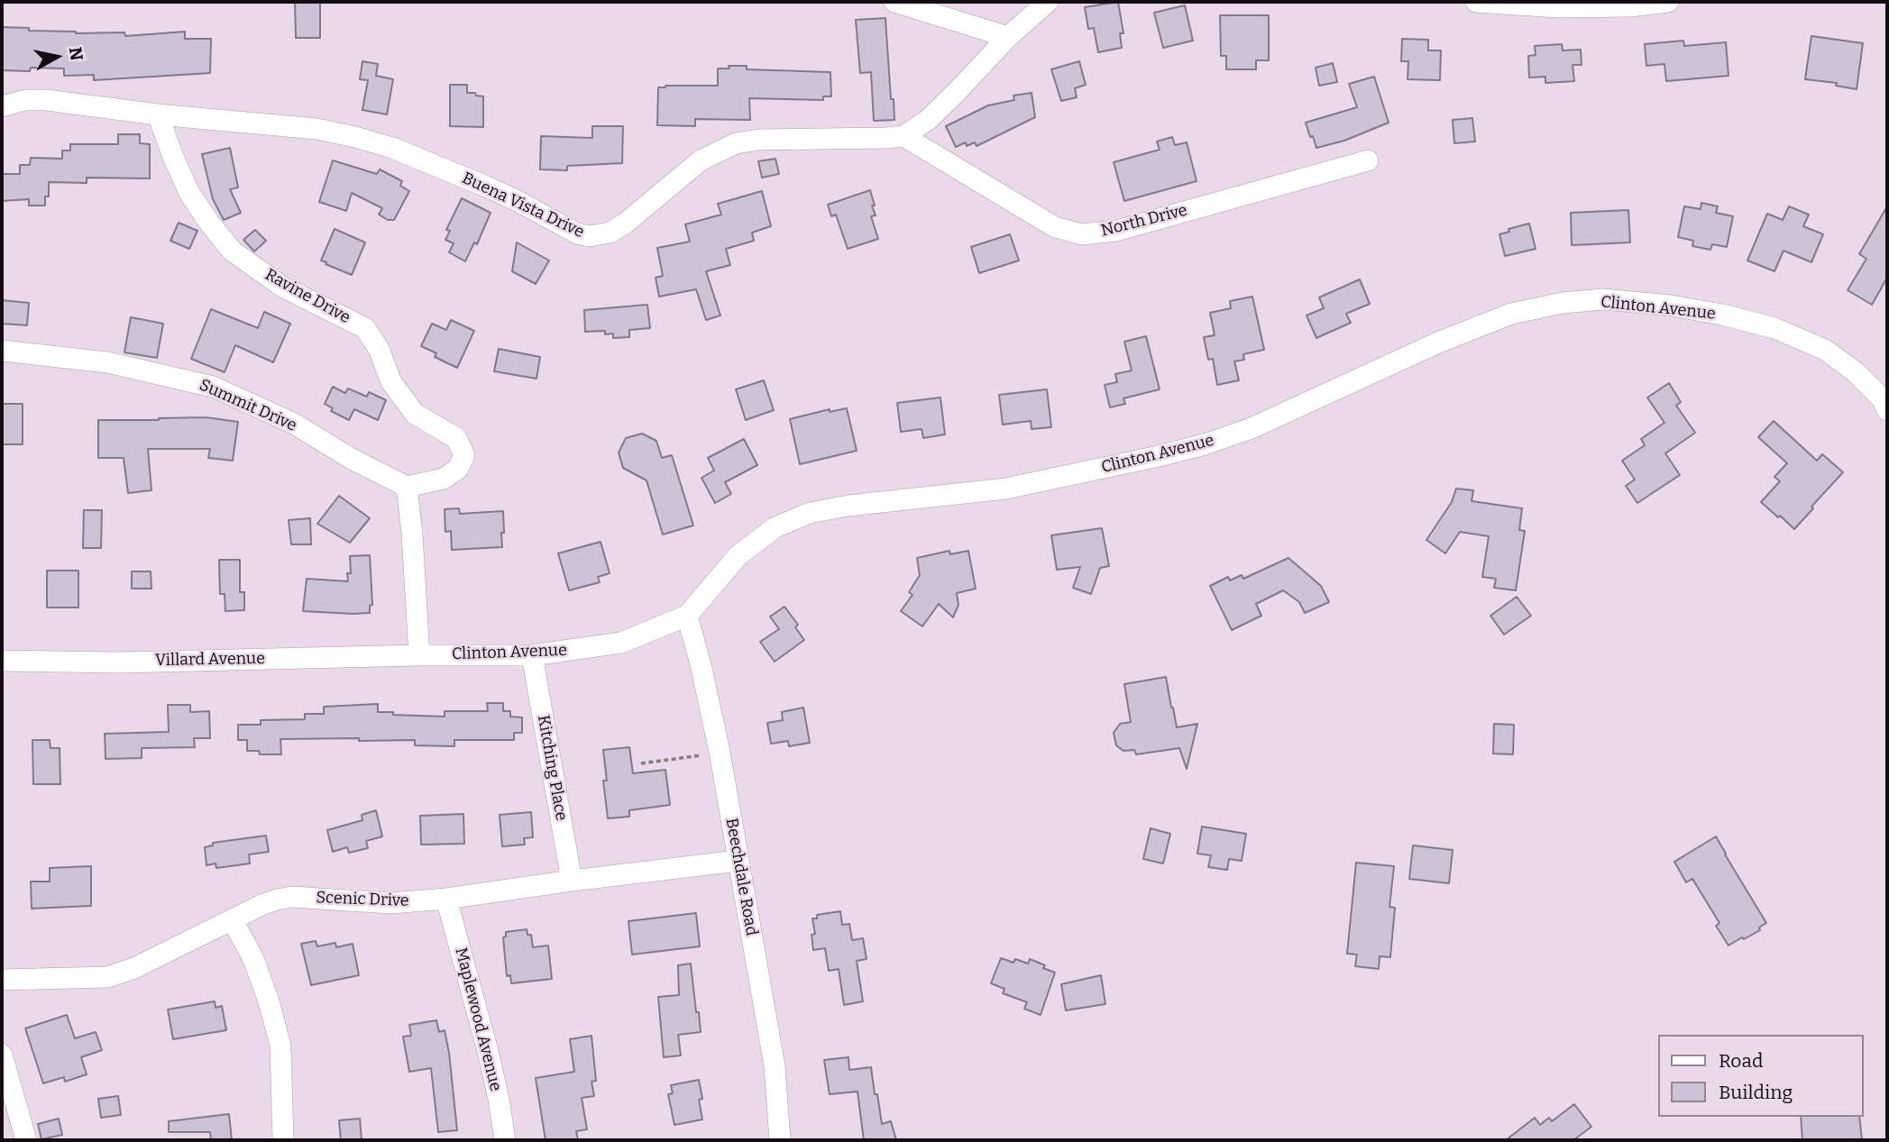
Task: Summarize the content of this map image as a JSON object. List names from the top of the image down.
{
  "streets": {
    "street": [
      "Buena Vista Drive",
      "North Drive",
      "Ravine Drive",
      "Clinton Avenue",
      "Summit Drive",
      "Villard Avenue",
      "Kitching Place",
      "Beechdale Road",
      "Scenic Drive",
      "Maplewood Avenue"
    ]
  },
  "crossings": [
    ["Buena Vista Drive", "North Drive"],
    ["Buena Vista Drive", "Ravine Drive"],
    ["Ravine Drive", "Summit Drive"],
    ["Clinton Avenue", "Villard Avenue"],
    ["Clinton Avenue", "Kitching Place"],
    ["Clinton Avenue", "Beechdale Road"],
    ["Kitching Place", "Scenic Drive"],
    ["Beechdale Road", "Scenic Drive"],
    ["Scenic Drive", "Maplewood Avenue"]
  ],
  "legend": ["Road", "Building"],
  "north": "right"
}
